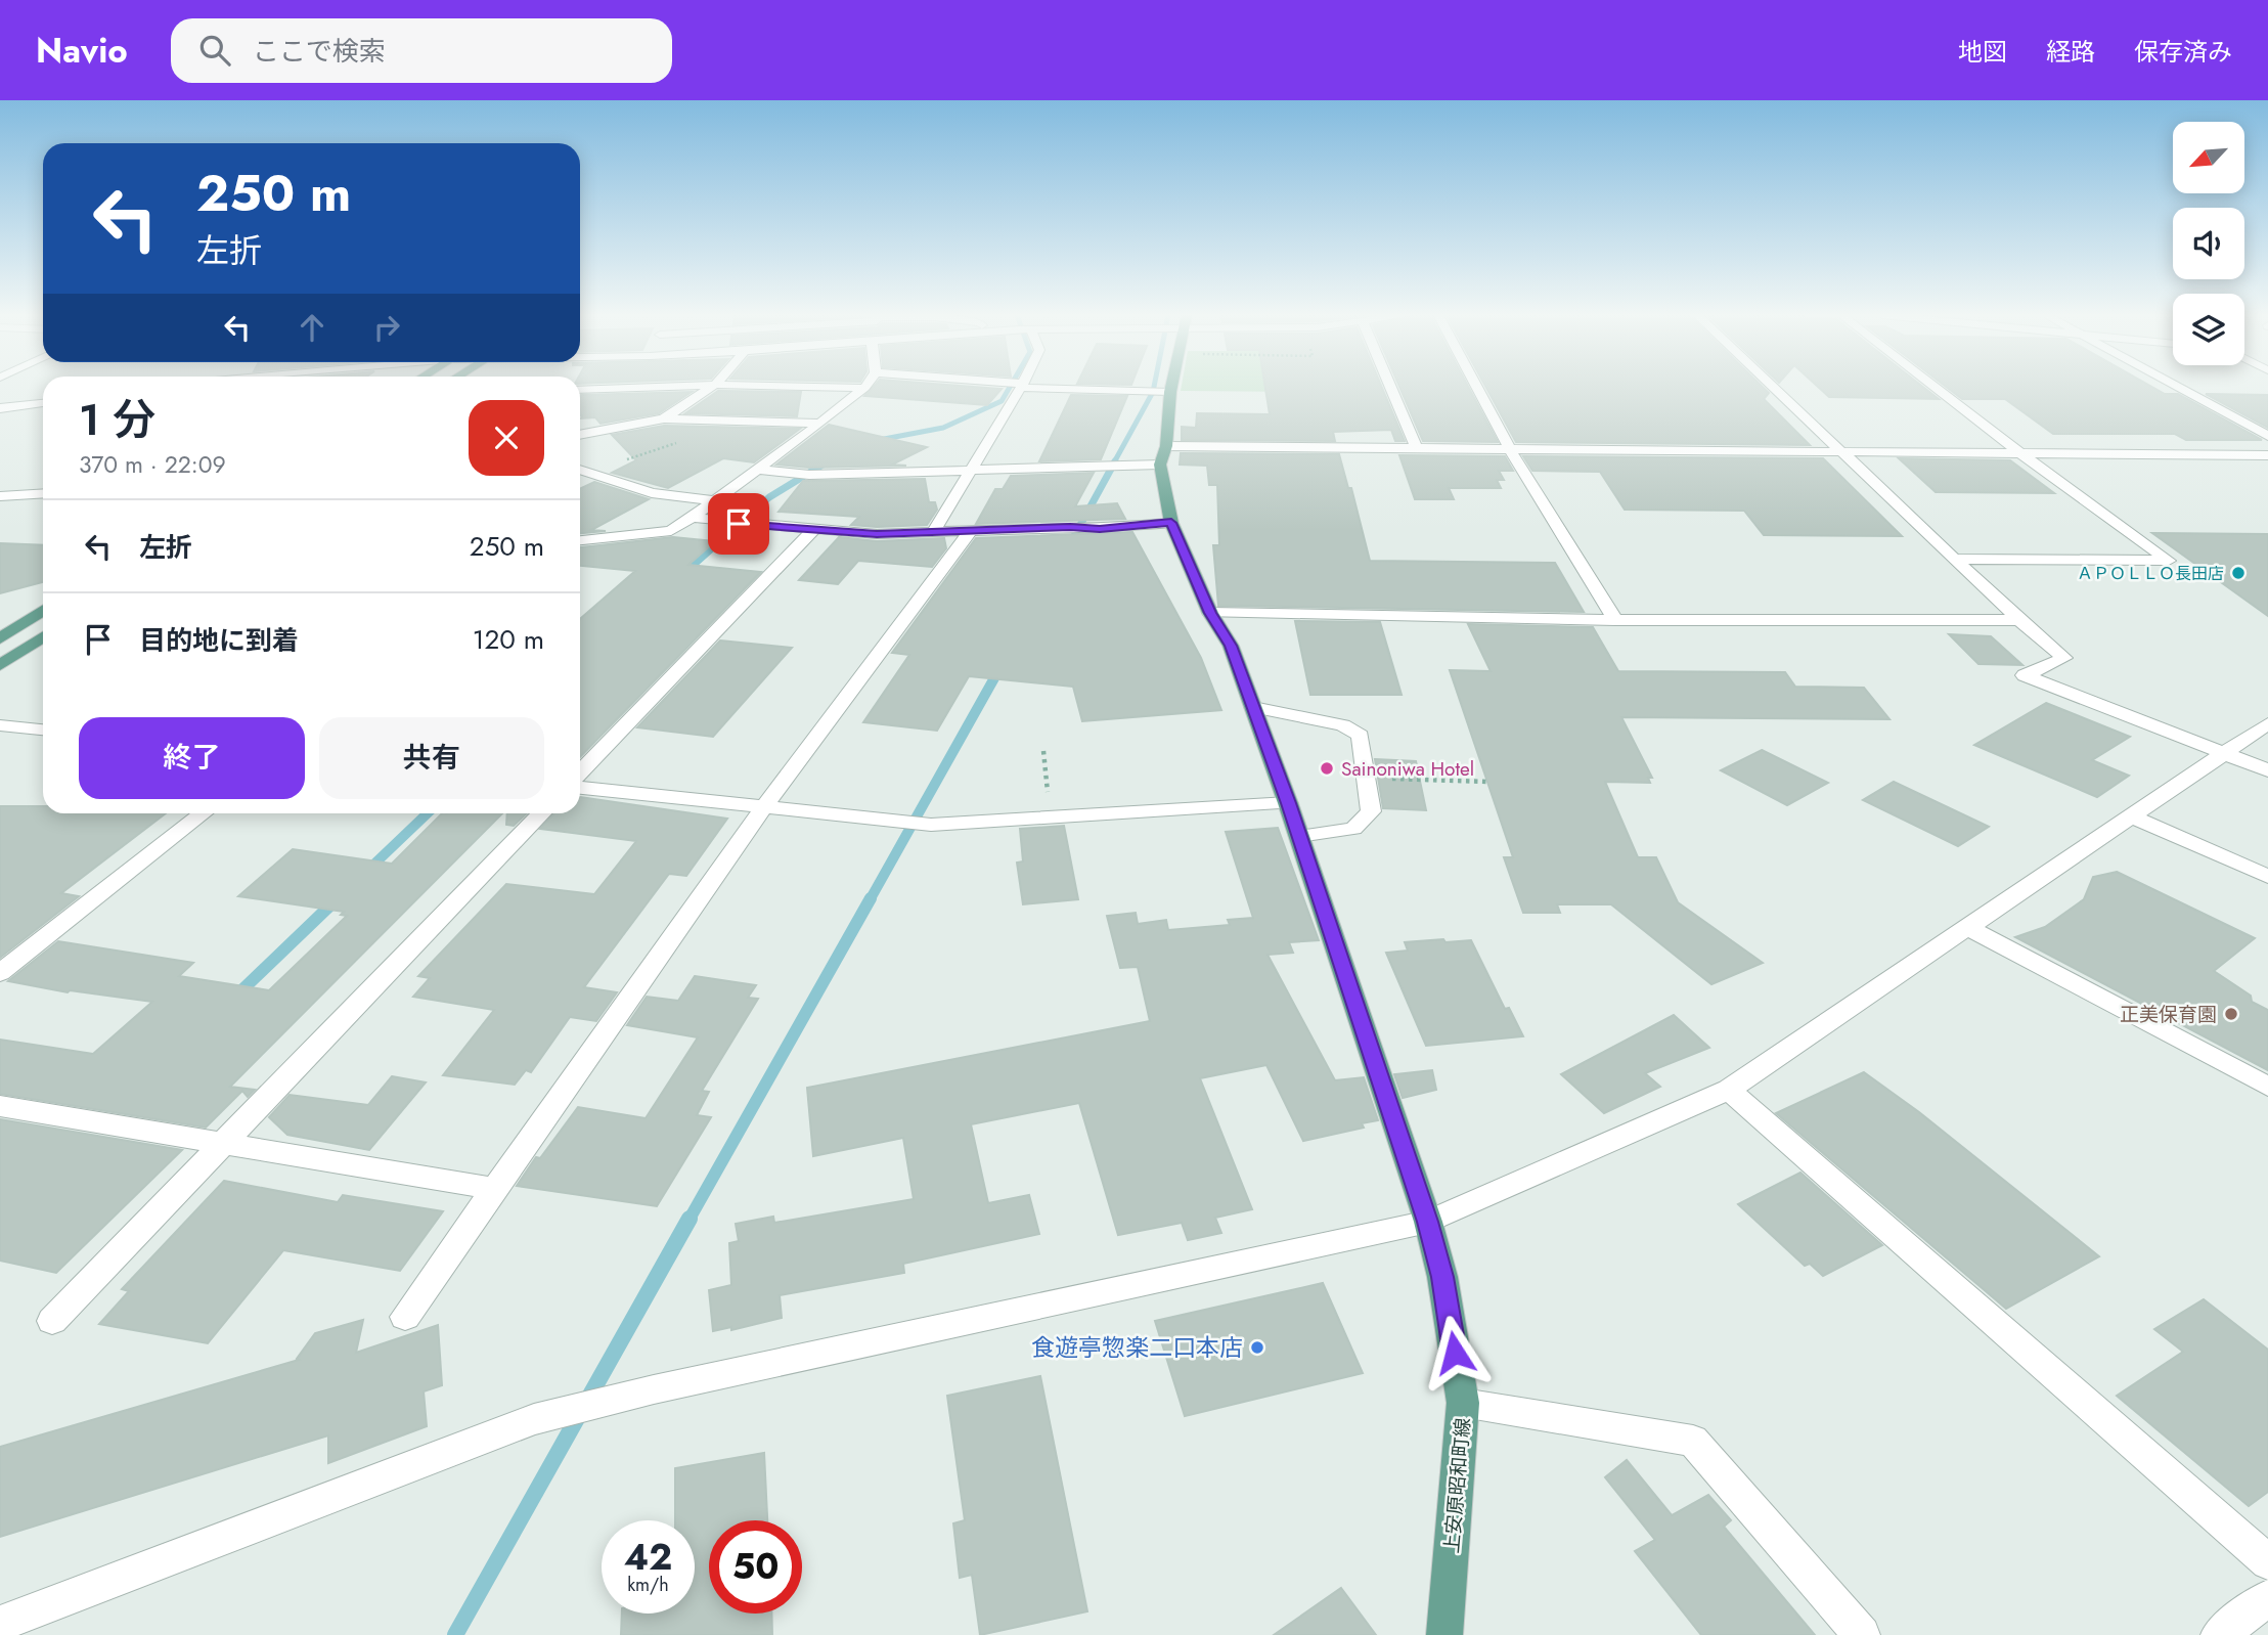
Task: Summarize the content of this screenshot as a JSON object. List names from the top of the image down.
{
  "streets": {
    "main road": ["上安原昭和町線"]
  },
  "places": [
    "ＡＰＯＬＬＯ長田店",
    "Sainoniwa Hotel",
    "正美保育園",
    "食遊亭惣楽二口本店"
  ],
  "north": "bottom left",
  "page": {
    "header": "Navio",
    "search": "ここで検索",
    "nav": ["地図", "経路", "保存済み"],
    "turn": ["250 m", "左折"],
    "heading": ["1 分", "370 m · 22:09"],
    "list": [
      {
        "name": "左折",
        "value": "250 m"
      },
      {
        "name": "目的地に到着",
        "value": "120 m"
      }
    ],
    "buttons": ["終了", "共有"],
    "speed": "42 km/h",
    "limit": "50"
  }
}
